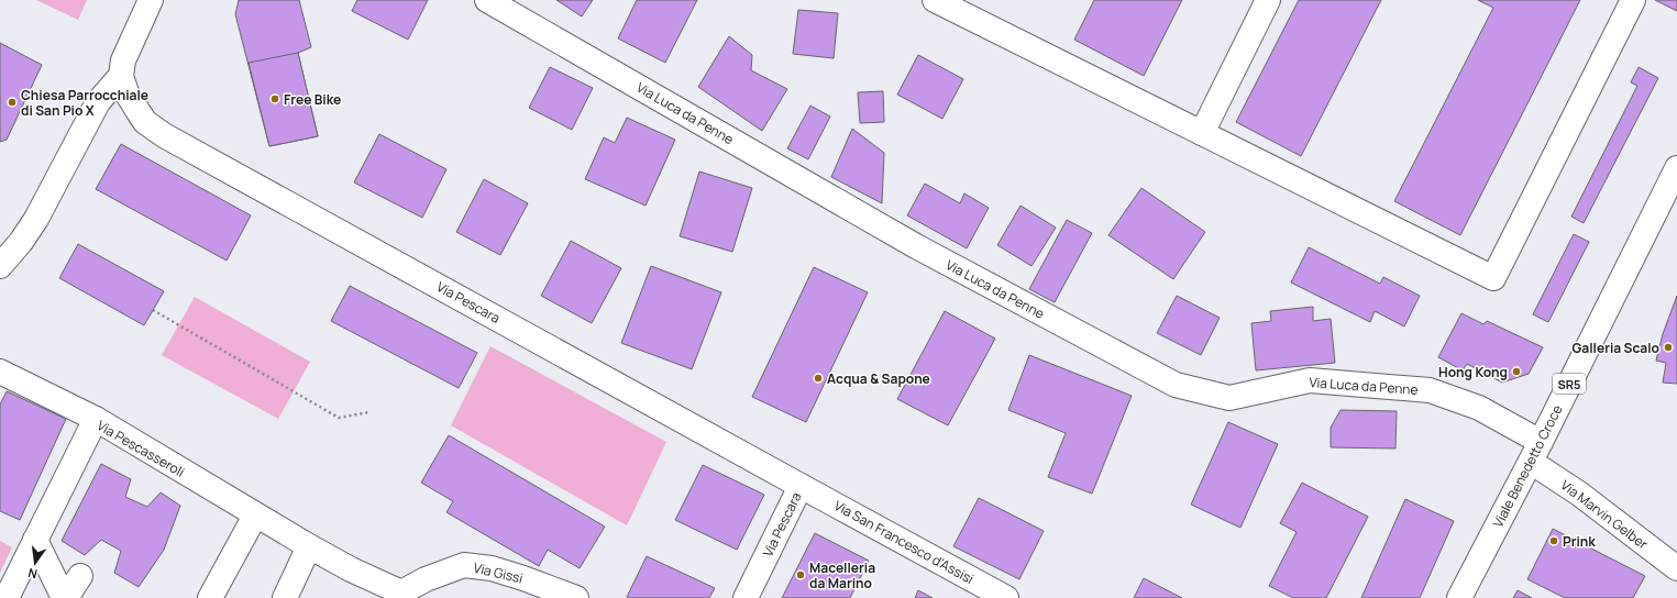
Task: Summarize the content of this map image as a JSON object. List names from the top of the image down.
{
  "streets": {
    "street": [
      "Via Luca da Penne",
      "Via Pescara",
      "SR5",
      "Via Pescasseroli",
      "Viale Benedetto Croce",
      "Via Marvin Gelber",
      "Via San Francesco d'Assisi",
      "Via Gissi"
    ]
  },
  "crossings": [
    ["Via Luca da Penne", "Viale Benedetto Croce"],
    ["Via Luca da Penne", "Via Marvin Gelber"],
    ["Via Pescara", "Via San Francesco d'Assisi"],
    ["Via Pescasseroli", "Via Gissi"],
    ["Viale Benedetto Croce", "Via Marvin Gelber"]
  ],
  "places": [
    "Free Bike",
    "Chiesa Parrocchiale di San Pio X",
    "Galleria Scalo",
    "Hong Kong",
    "Acqua & Sapone",
    "Prink",
    "Macelleria da Marino"
  ],
  "north": "bottom"
}
